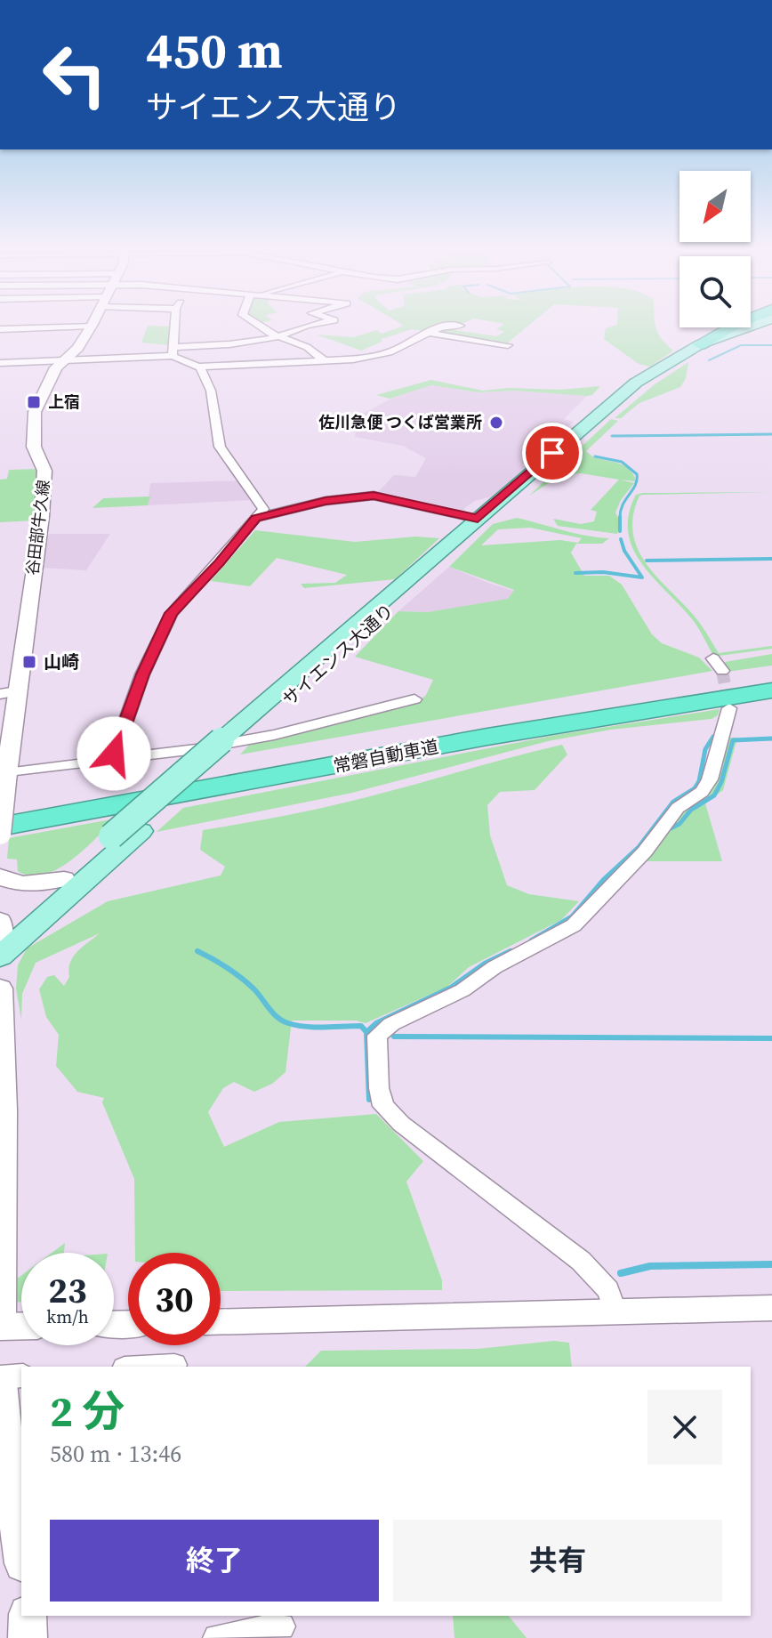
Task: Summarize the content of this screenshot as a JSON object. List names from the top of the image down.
{
  "streets": {
    "highway": ["常磐自動車道"],
    "main road": ["谷田部牛久線", "サイエンス大通り"]
  },
  "places": {
    "transit": ["上宿", "山崎"],
    "other": ["佐川急便 つくば営業所"]
  },
  "north": "bottom left",
  "page": {
    "turn": ["450 m", "サイエンス大通り"],
    "speed": "23 km/h",
    "limit": "30",
    "heading": ["2 分", "580 m · 13:46"],
    "buttons": ["終了", "共有"]
  }
}
